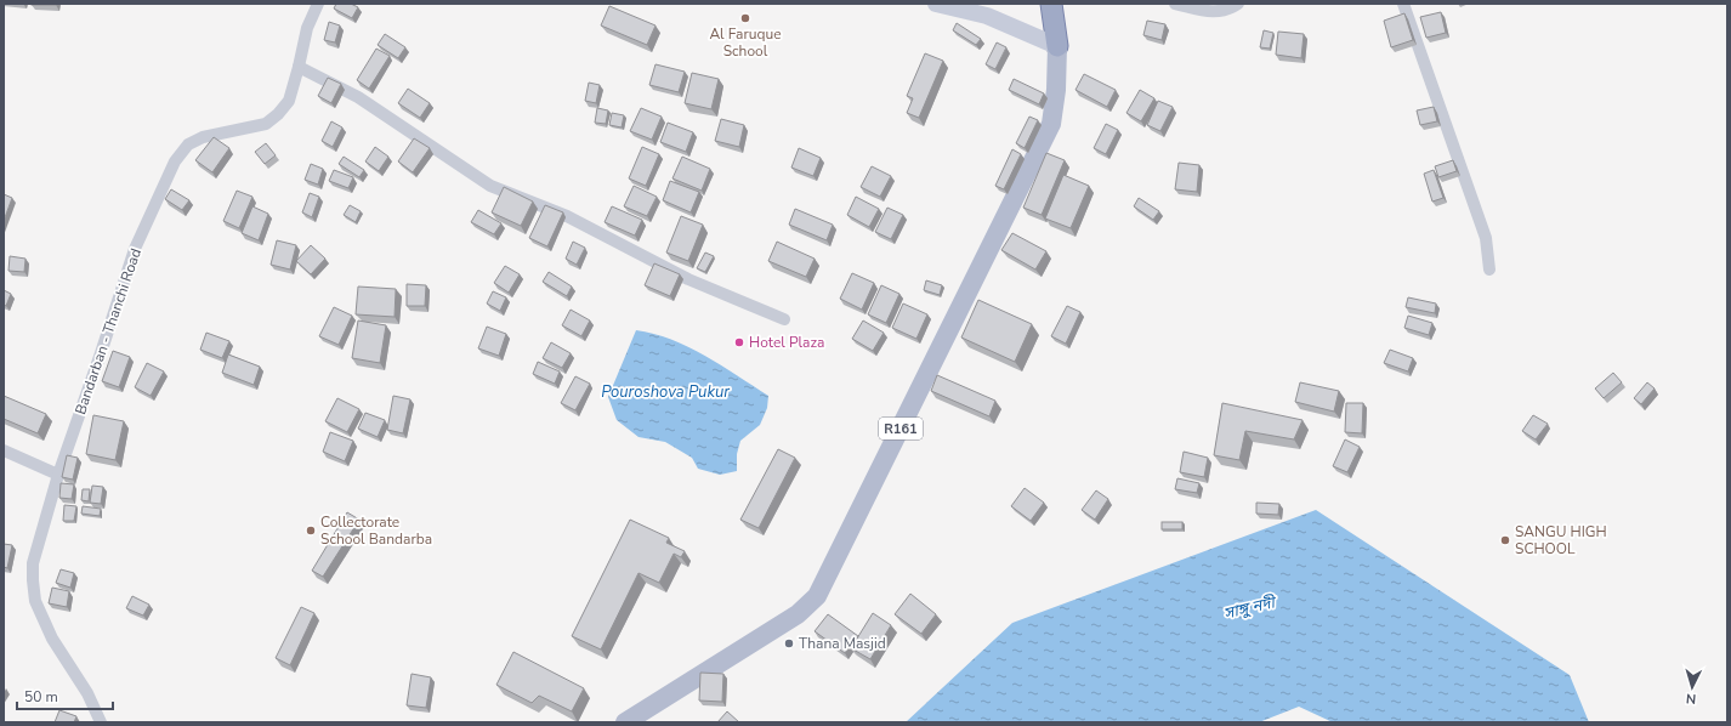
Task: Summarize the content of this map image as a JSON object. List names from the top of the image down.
{
  "streets": {
    "main road": ["R161"],
    "street": ["Bandarban - Thanchi Road"]
  },
  "water": ["Pouroshova Pukur", "সাঙ্গু নদী"],
  "places": [
    "Al Faruque School",
    "Hotel Plaza",
    "Collectorate School Bandarba",
    "SANGU HIGH SCHOOL",
    "Thana Masjid"
  ],
  "scale_bar": "50 m",
  "north": "bottom"
}
